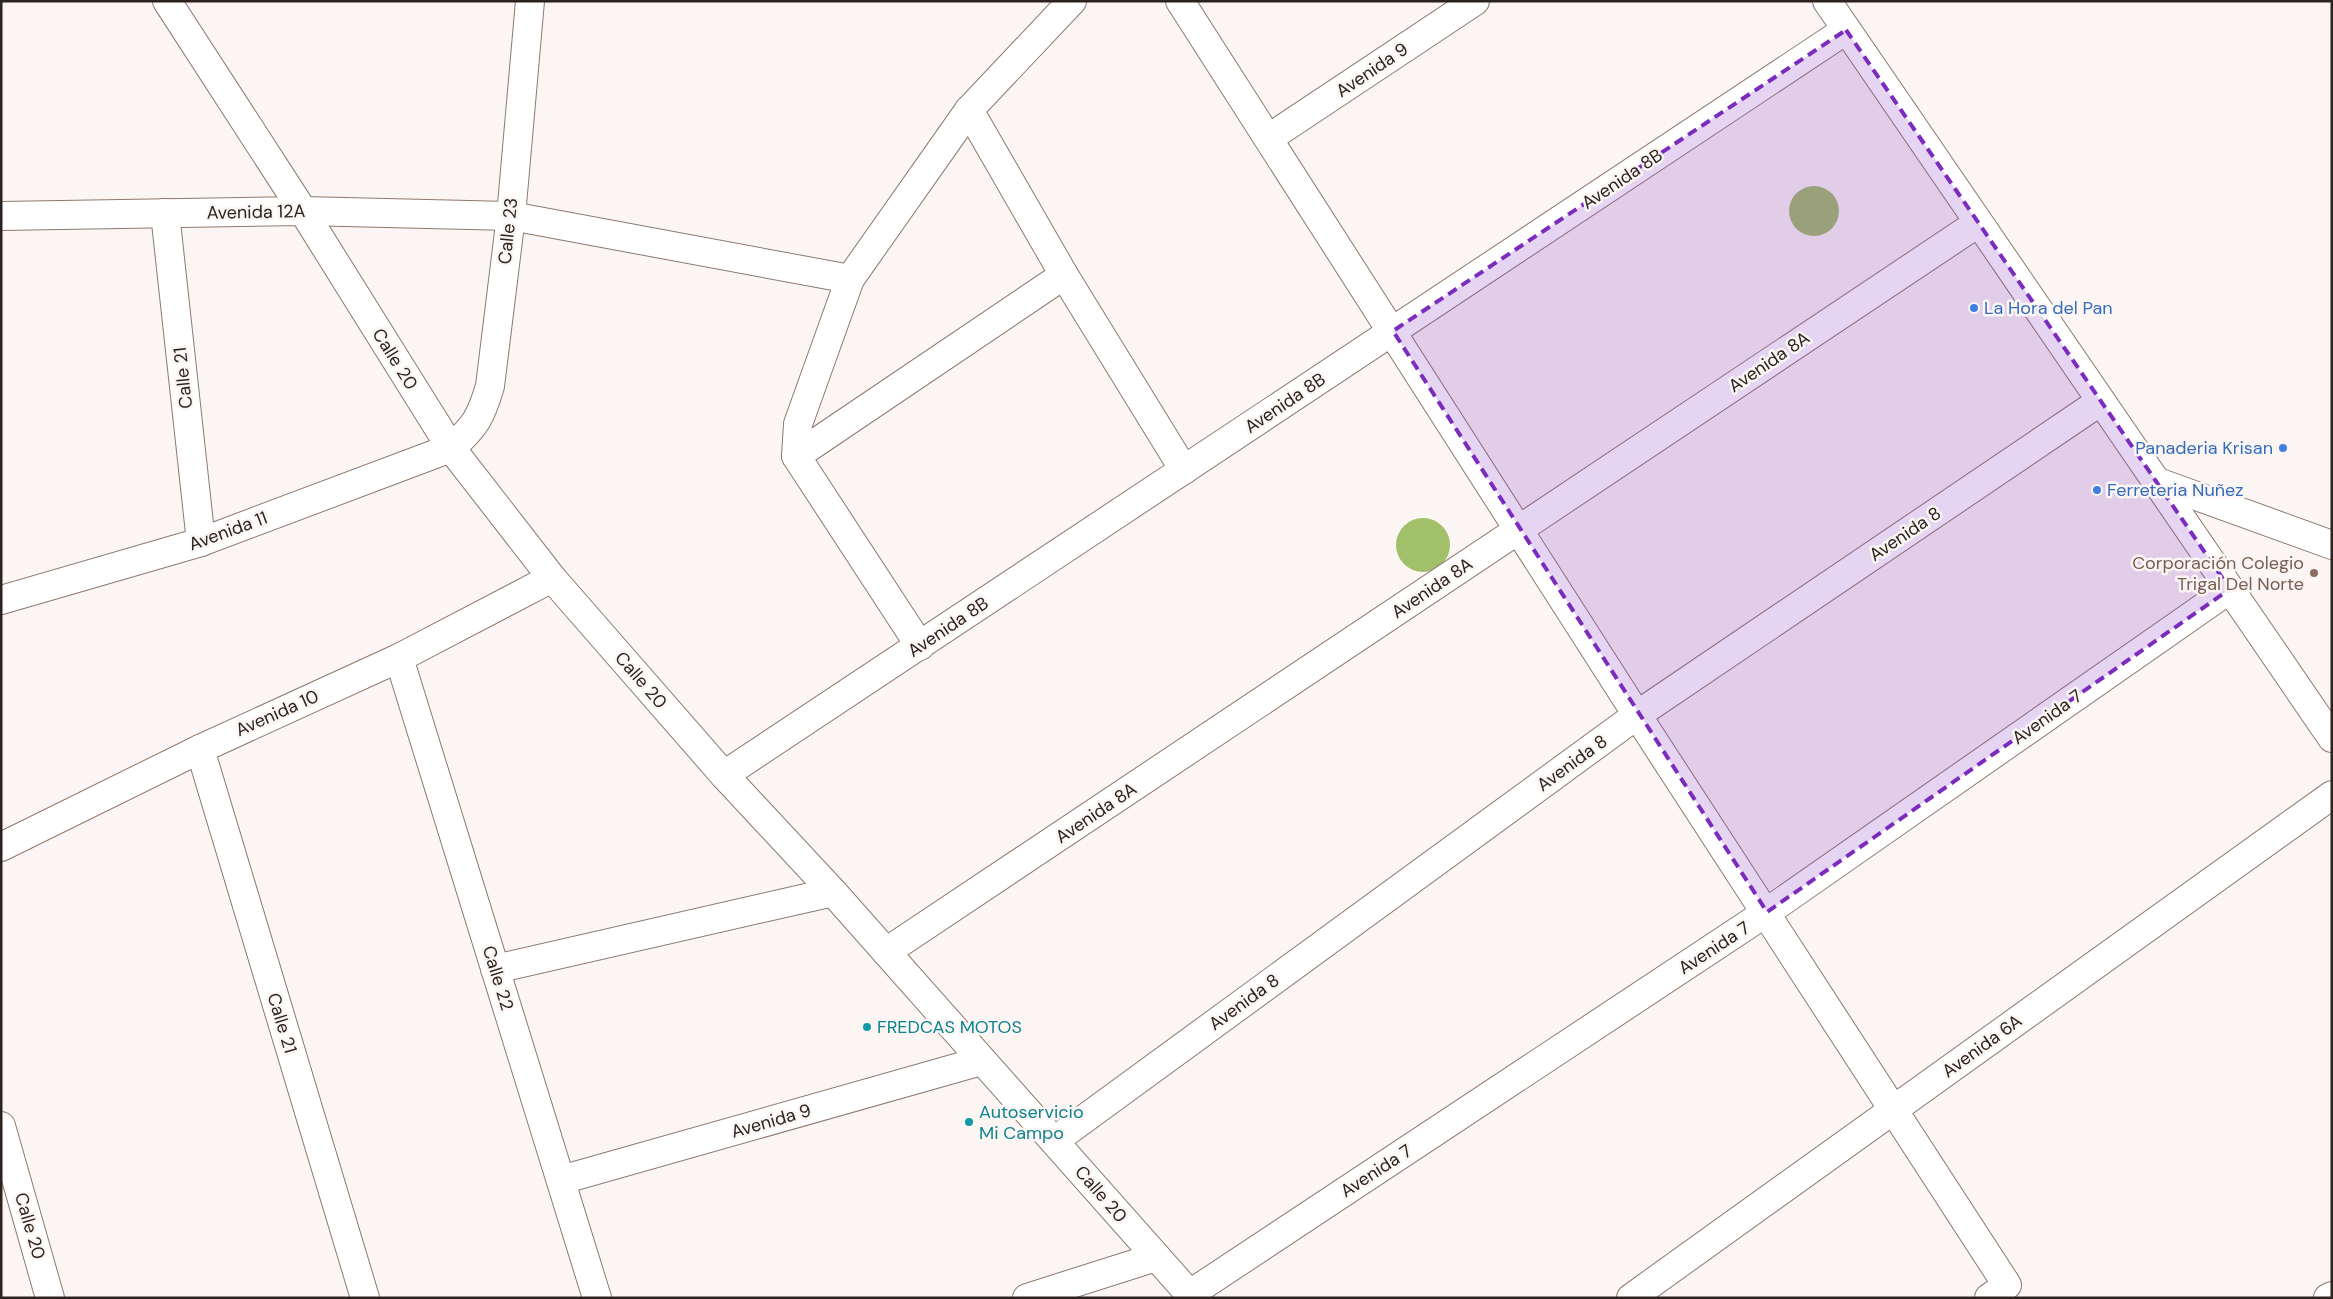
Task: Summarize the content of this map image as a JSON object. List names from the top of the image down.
{
  "streets": {
    "street": [
      "Avenida 9",
      "Avenida 8B",
      "Avenida 12A",
      "Calle 23",
      "Calle 20",
      "Avenida 8A",
      "Calle 21",
      "Avenida 11",
      "Avenida 8",
      "Avenida 10",
      "Avenida 7",
      "Calle 22",
      "Avenida 6A"
    ]
  },
  "crossings": [
    ["Avenida 9", "Calle 20"],
    ["Avenida 9", "Calle 22"],
    ["Avenida 8B", "Calle 20"],
    ["Avenida 12A", "Calle 23"],
    ["Avenida 12A", "Calle 20"],
    ["Avenida 12A", "Calle 21"],
    ["Calle 23", "Calle 20"],
    ["Calle 23", "Avenida 11"],
    ["Calle 20", "Avenida 8A"],
    ["Calle 20", "Avenida 11"],
    ["Calle 20", "Avenida 8"],
    ["Calle 20", "Avenida 10"],
    ["Calle 20", "Avenida 7"],
    ["Calle 21", "Avenida 11"],
    ["Calle 21", "Avenida 10"],
    ["Avenida 10", "Calle 22"]
  ],
  "places": [
    "La Hora del Pan",
    "Panaderia Krisan",
    "Ferreteria Nuñez",
    "Corporación Colegio Trigal Del Norte",
    "FREDCAS MOTOS",
    "Autoservicio Mi Campo"
  ]
}
